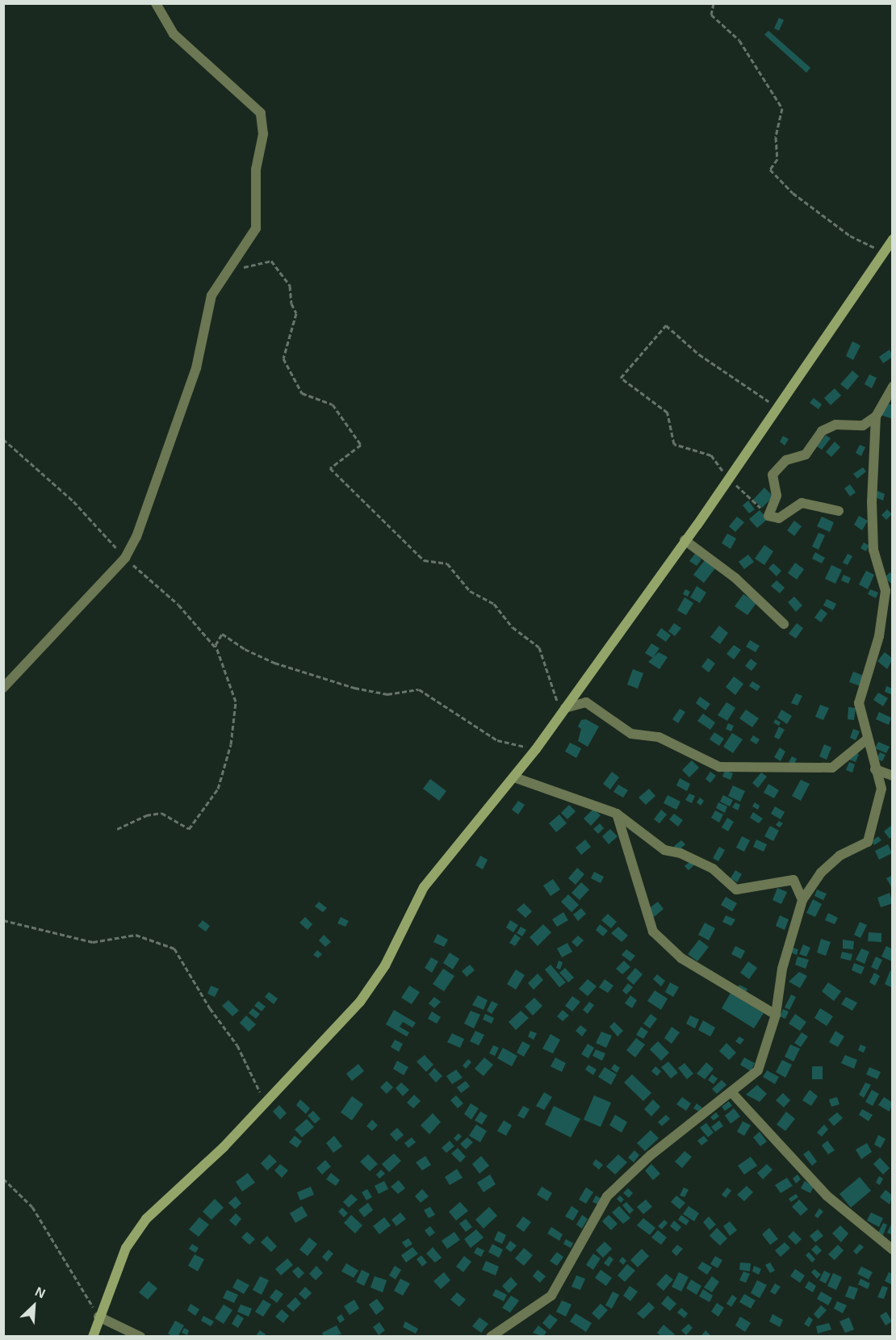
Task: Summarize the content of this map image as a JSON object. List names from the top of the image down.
{
  "north": "top right"
}
